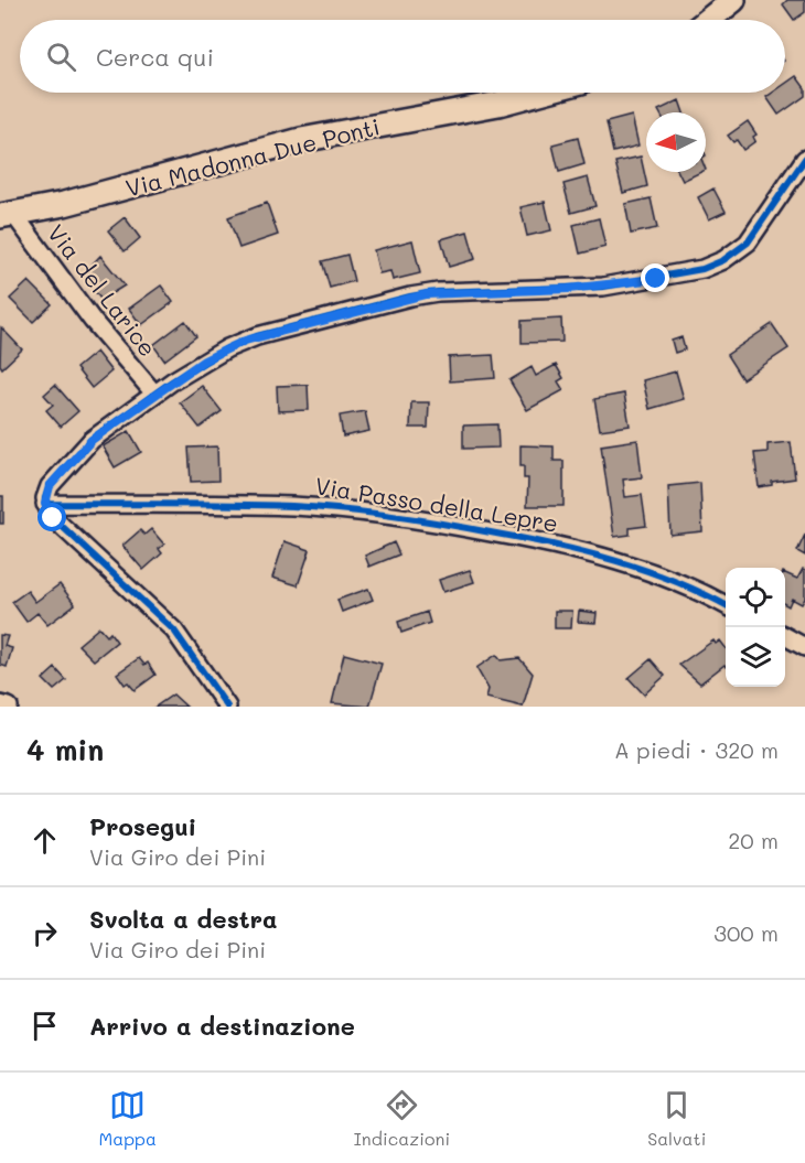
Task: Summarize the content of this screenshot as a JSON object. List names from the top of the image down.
{
  "streets": {
    "main road": ["Via Madonna Due Ponti"],
    "street": ["Via del Larice", "Via Passo della Lepre"]
  },
  "crossings": [
    ["Via Madonna Due Ponti", "Via del Larice"]
  ],
  "north": "left",
  "page": {
    "search": "Cerca qui",
    "heading": ["4 min", "A piedi · 320 m"],
    "list": [
      ["Prosegui", "Via Giro dei Pini", "20 m"],
      ["Svolta a destra", "Via Giro dei Pini", "300 m"],
      "Arrivo a destinazione"
    ],
    "nav": ["Mappa", "Indicazioni", "Salvati"]
  }
}
